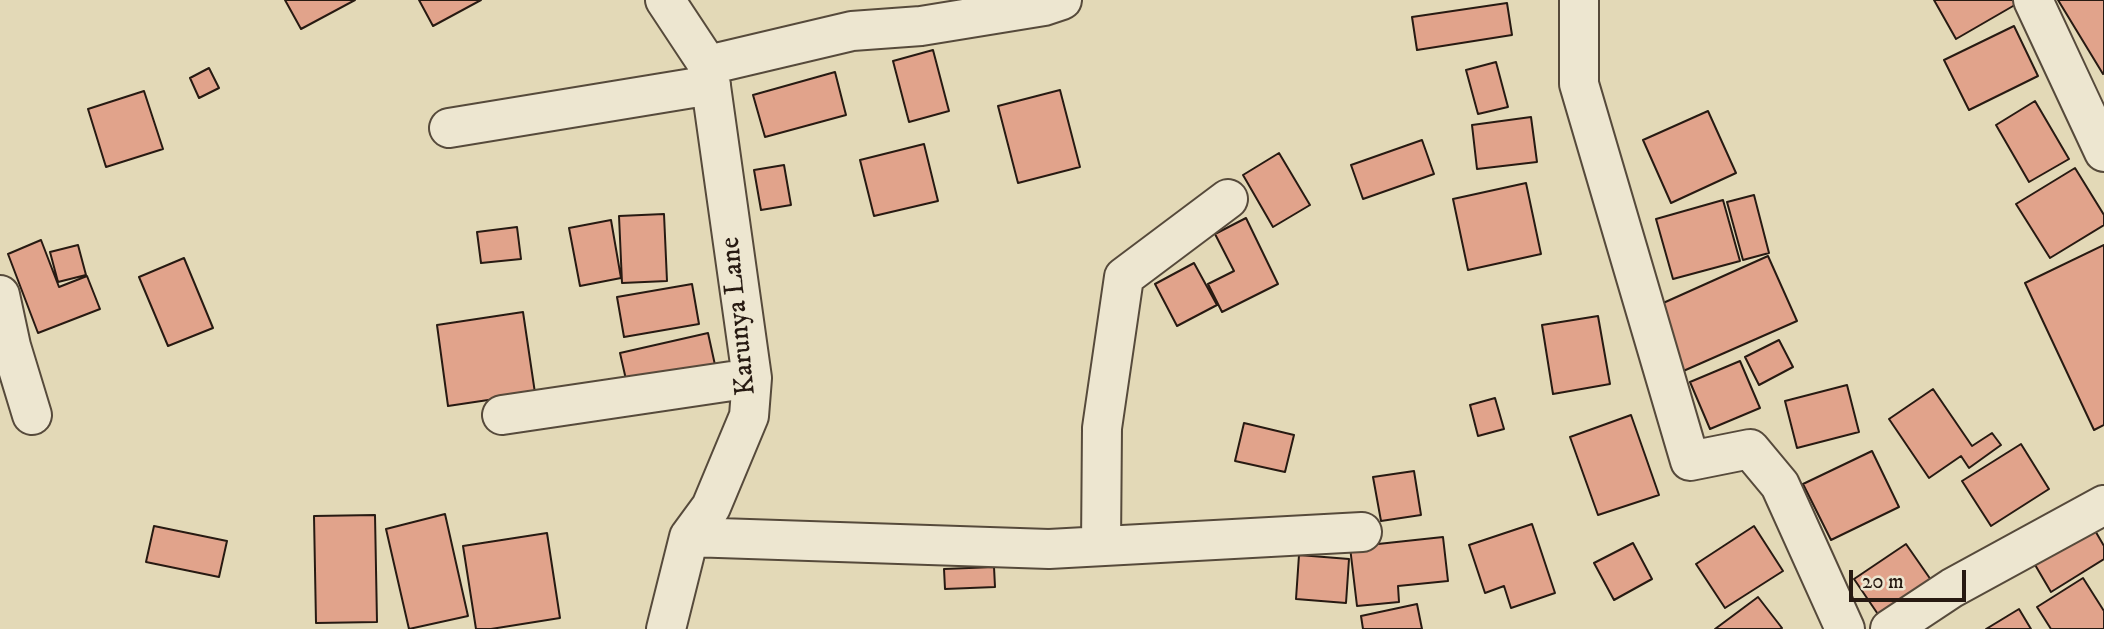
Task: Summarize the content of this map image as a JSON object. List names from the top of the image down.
{
  "streets": {
    "street": ["Karunya Lane"]
  },
  "scale_bar": "20 m"
}
